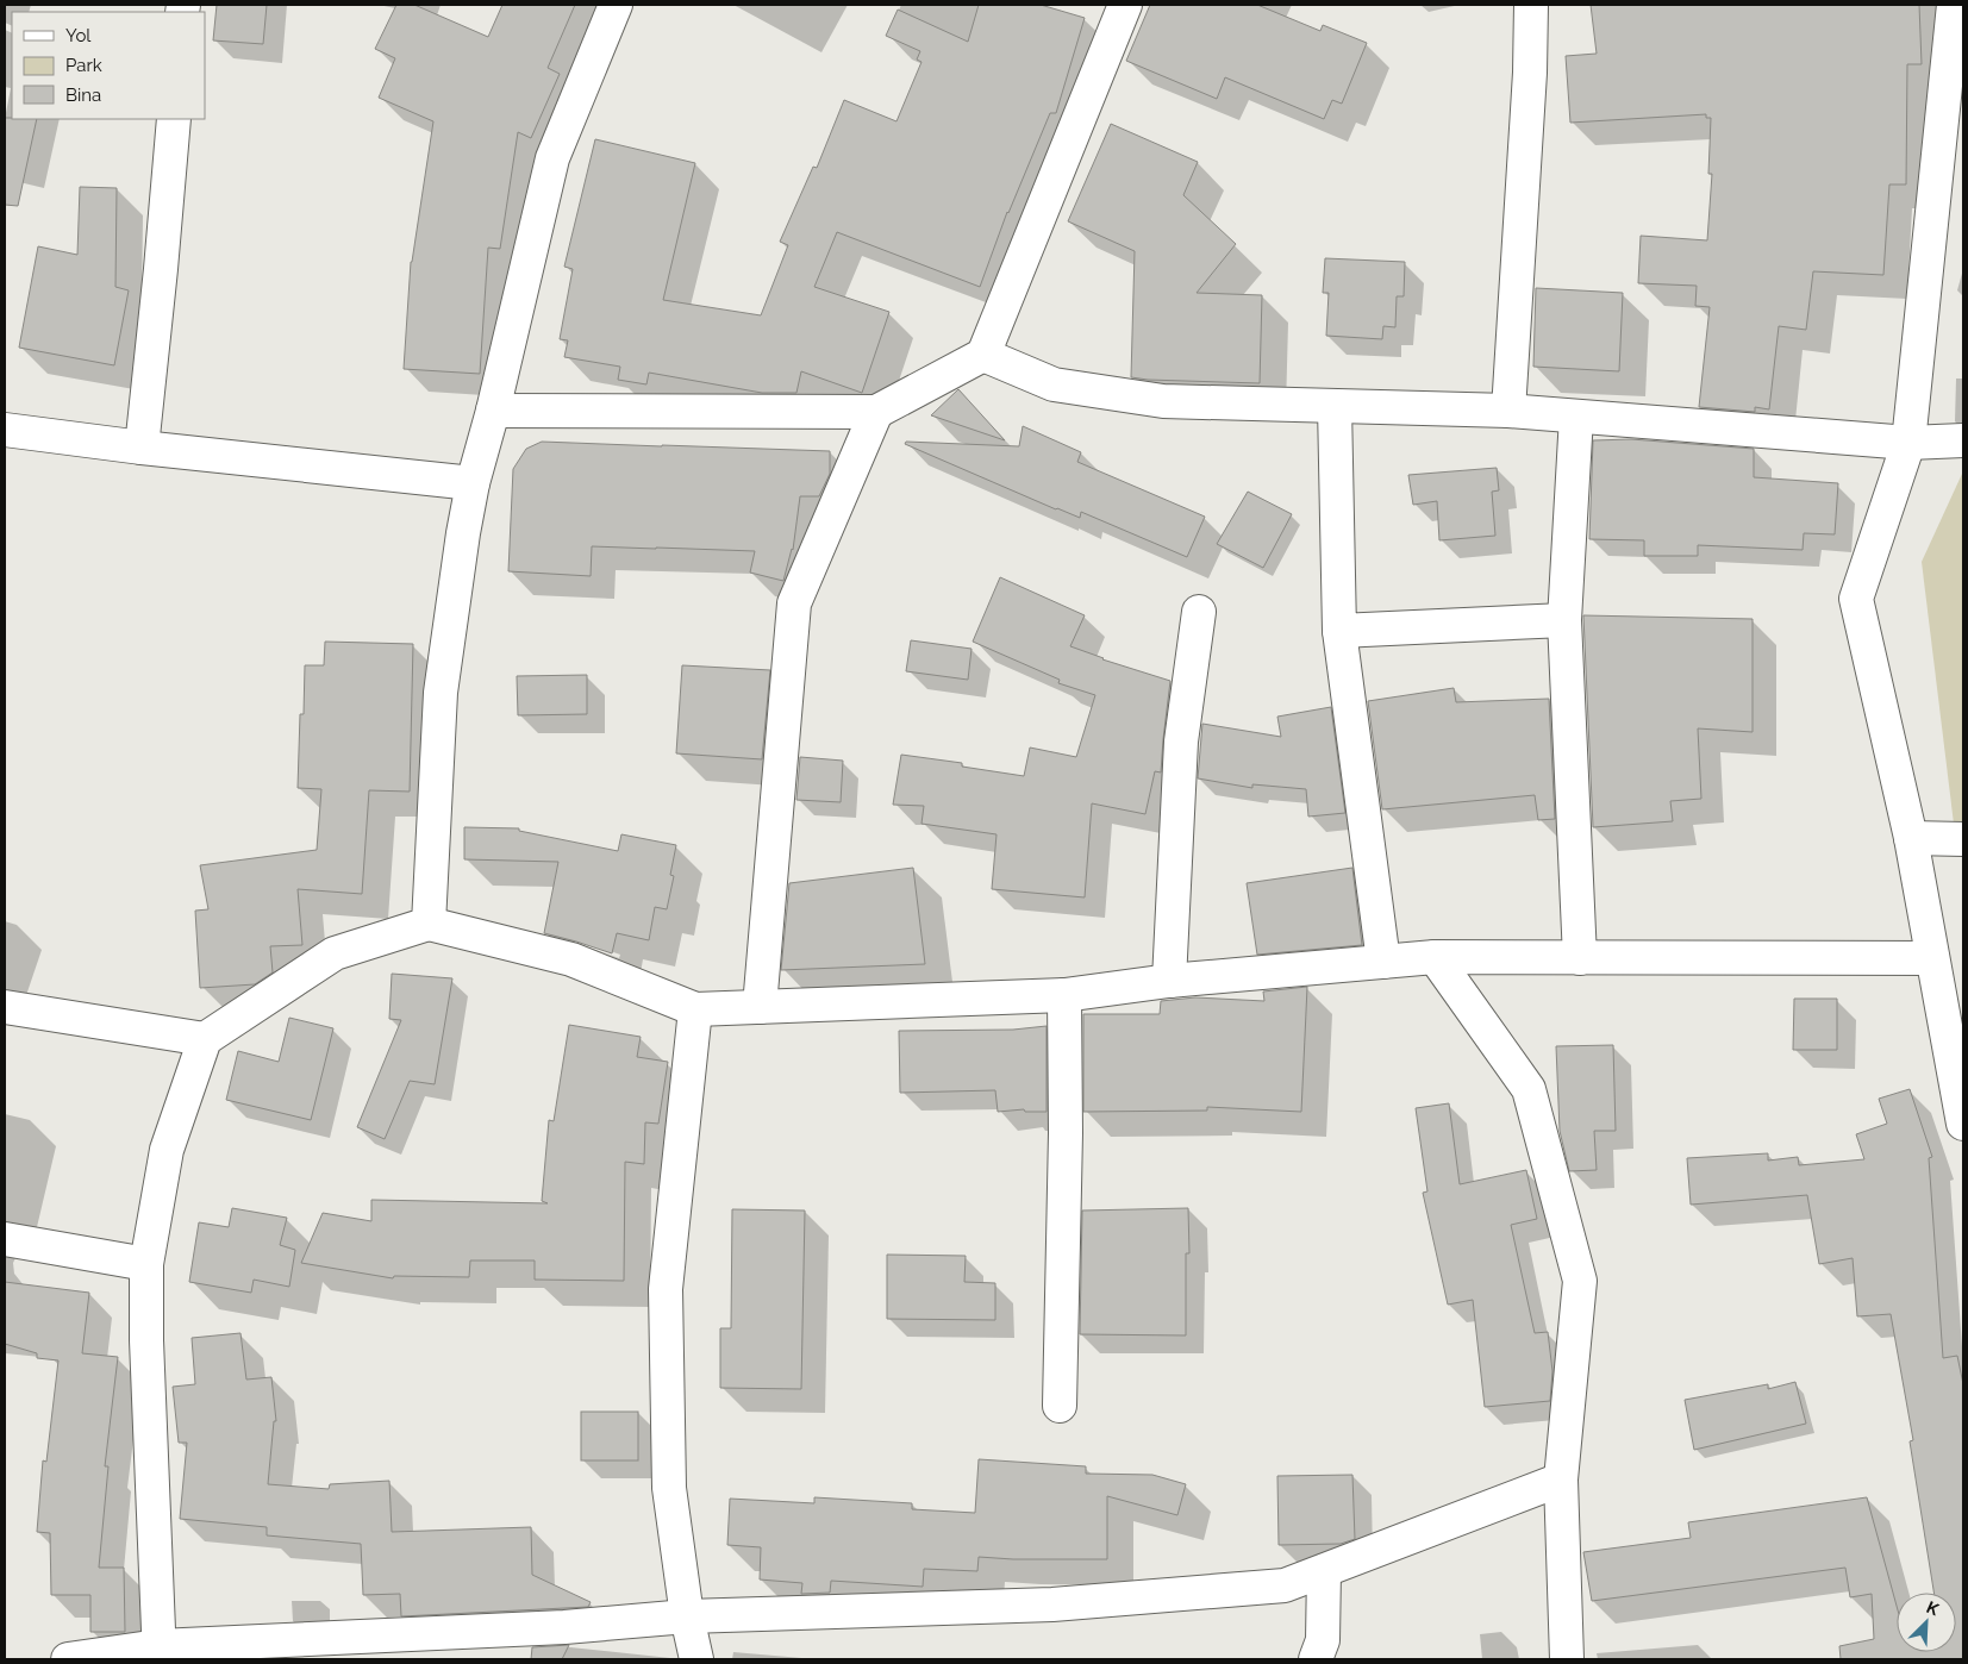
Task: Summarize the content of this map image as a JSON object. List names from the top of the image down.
{
  "legend": ["Yol", "Park", "Bina"],
  "north": "top right"
}
